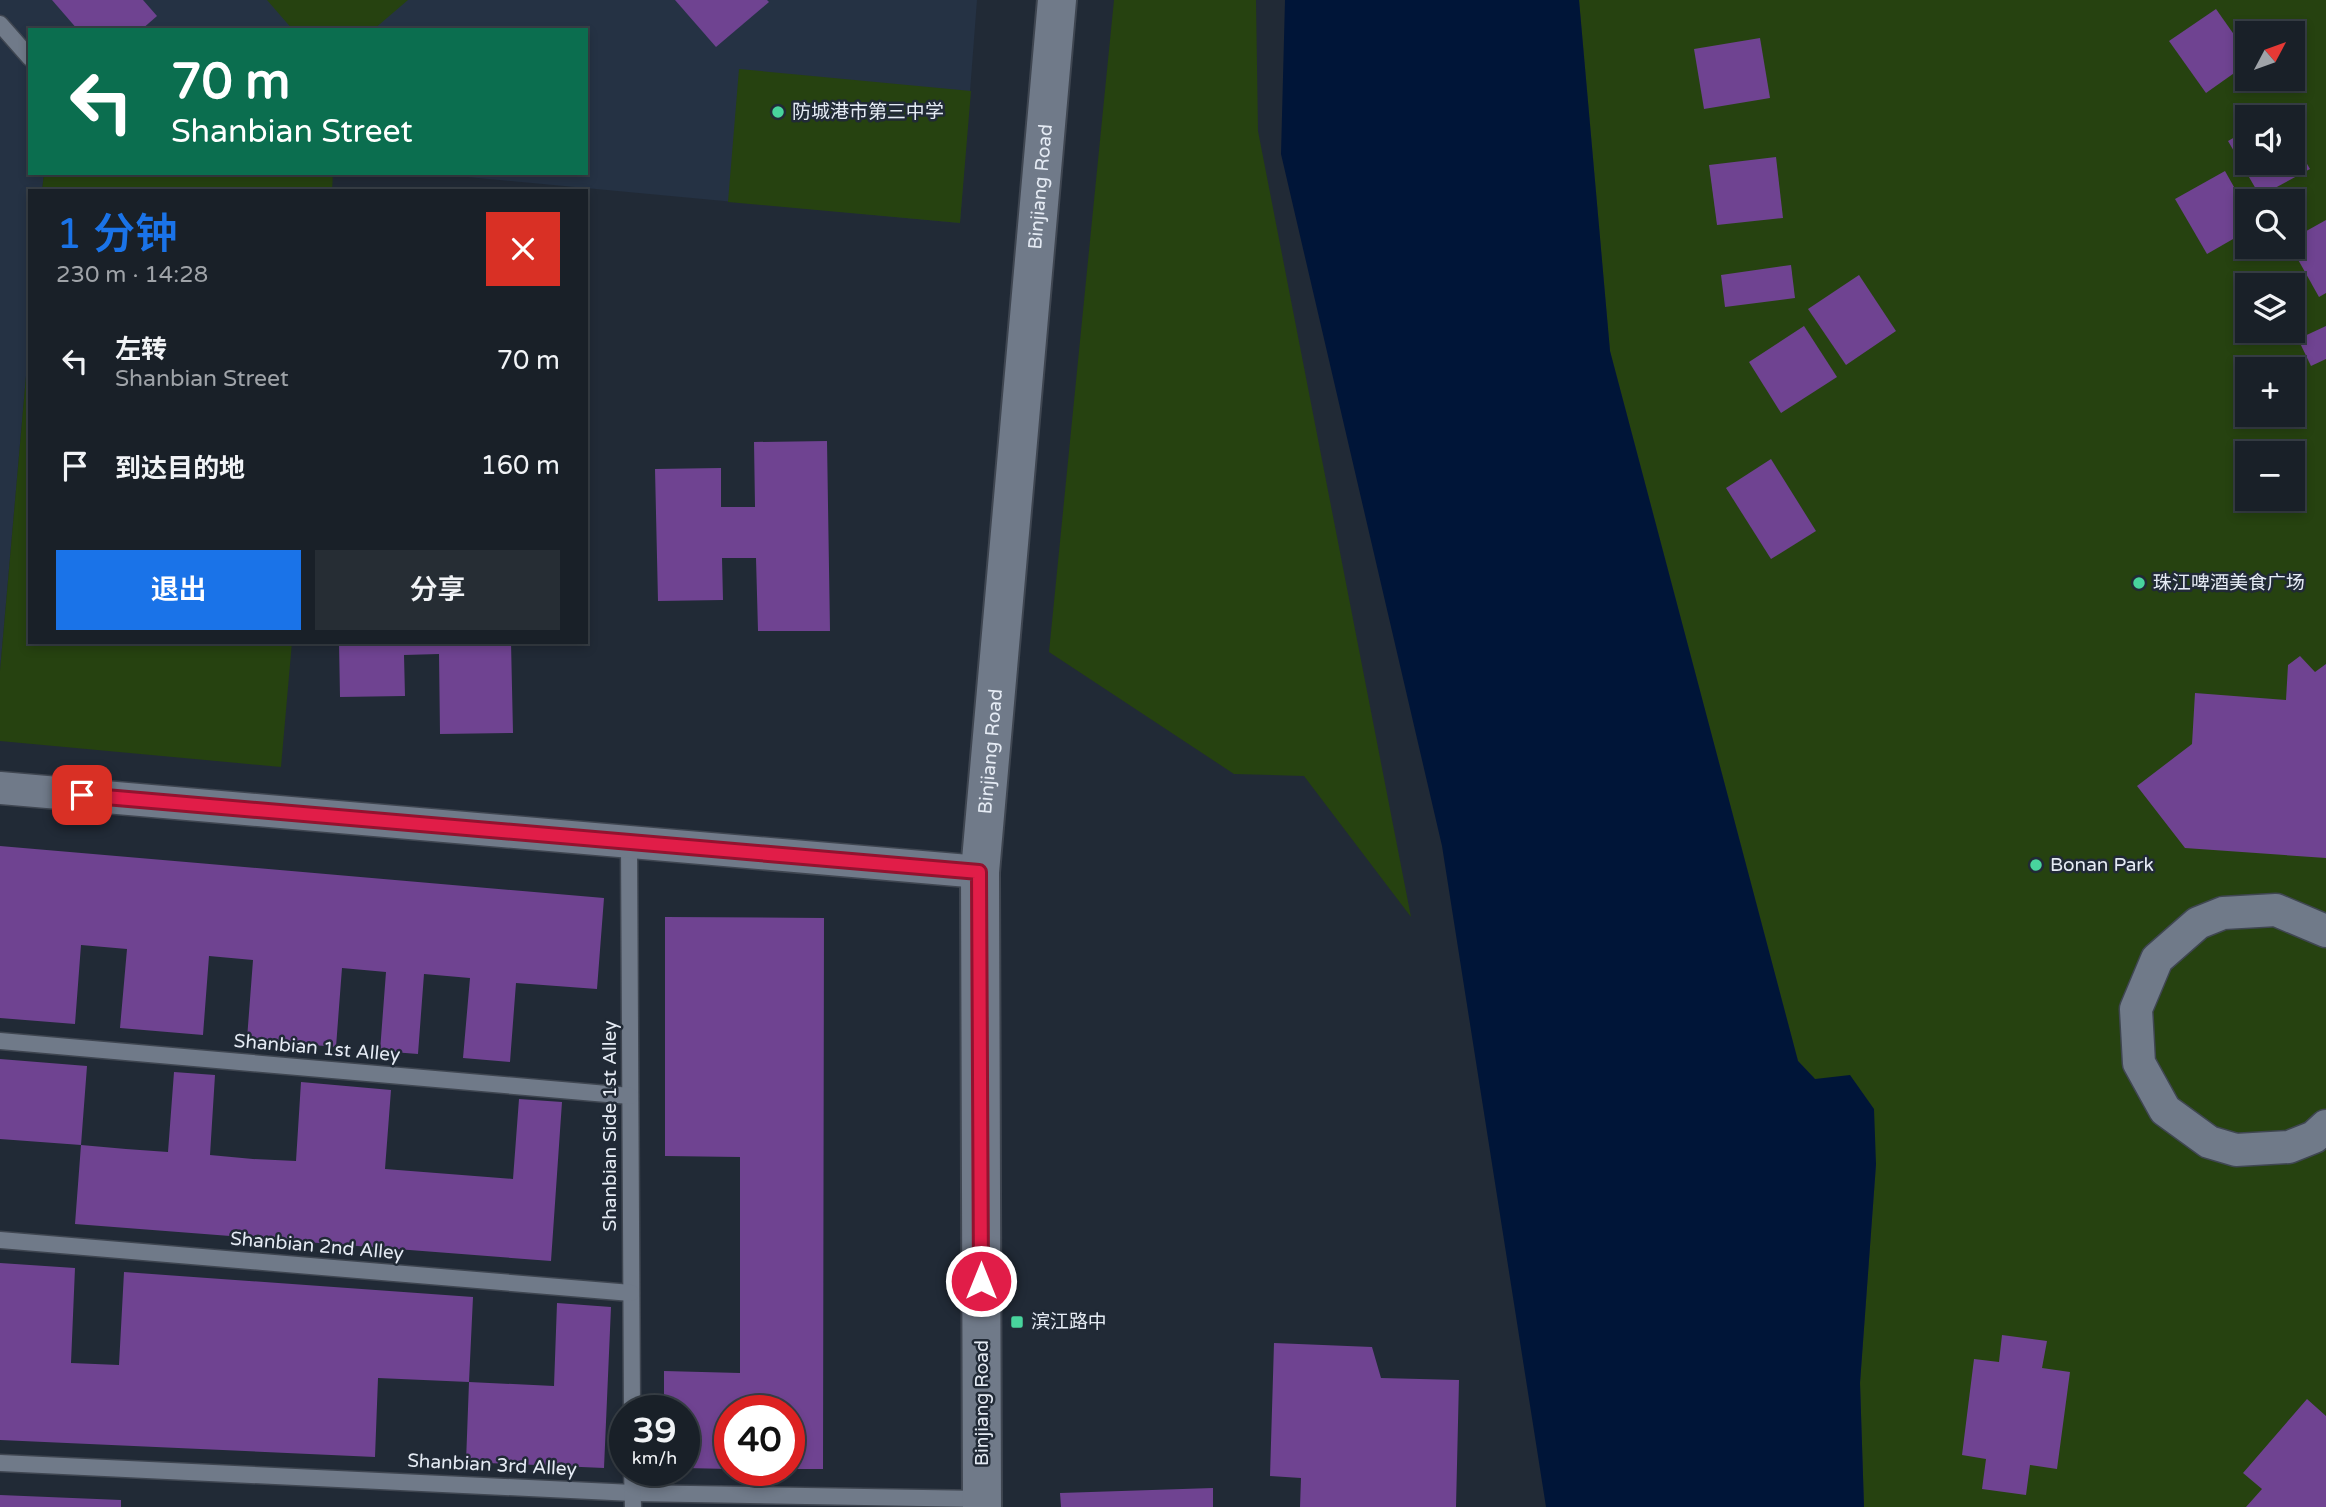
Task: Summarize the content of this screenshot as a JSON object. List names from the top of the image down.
{
  "streets": {
    "street": ["Binjiang Road"],
    "lane": [
      "Shanbian 1st Alley",
      "Shanbian Side 1st Alley",
      "Shanbian 2nd Alley",
      "Shanbian 3rd Alley"
    ]
  },
  "crossings": [
    ["Binjiang Road", "Shanbian 3rd Alley"],
    ["Shanbian 1st Alley", "Shanbian Side 1st Alley"],
    ["Shanbian Side 1st Alley", "Shanbian 2nd Alley"]
  ],
  "places": {
    "other": ["防城港市第三中学", "珠江啤酒美食广场", "Bonan Park"],
    "transit": ["滨江路中"]
  },
  "north": "top right",
  "page": {
    "map_buttons": ["+", "−"],
    "turn": ["70 m", "Shanbian Street"],
    "heading": ["1 分钟", "230 m · 14:28"],
    "list": [
      {
        "name": "左转",
        "note": "Shanbian Street",
        "value": "70 m"
      },
      {
        "name": "到达目的地",
        "value": "160 m"
      }
    ],
    "buttons": ["退出", "分享"],
    "speed": "39 km/h",
    "limit": "40"
  }
}
